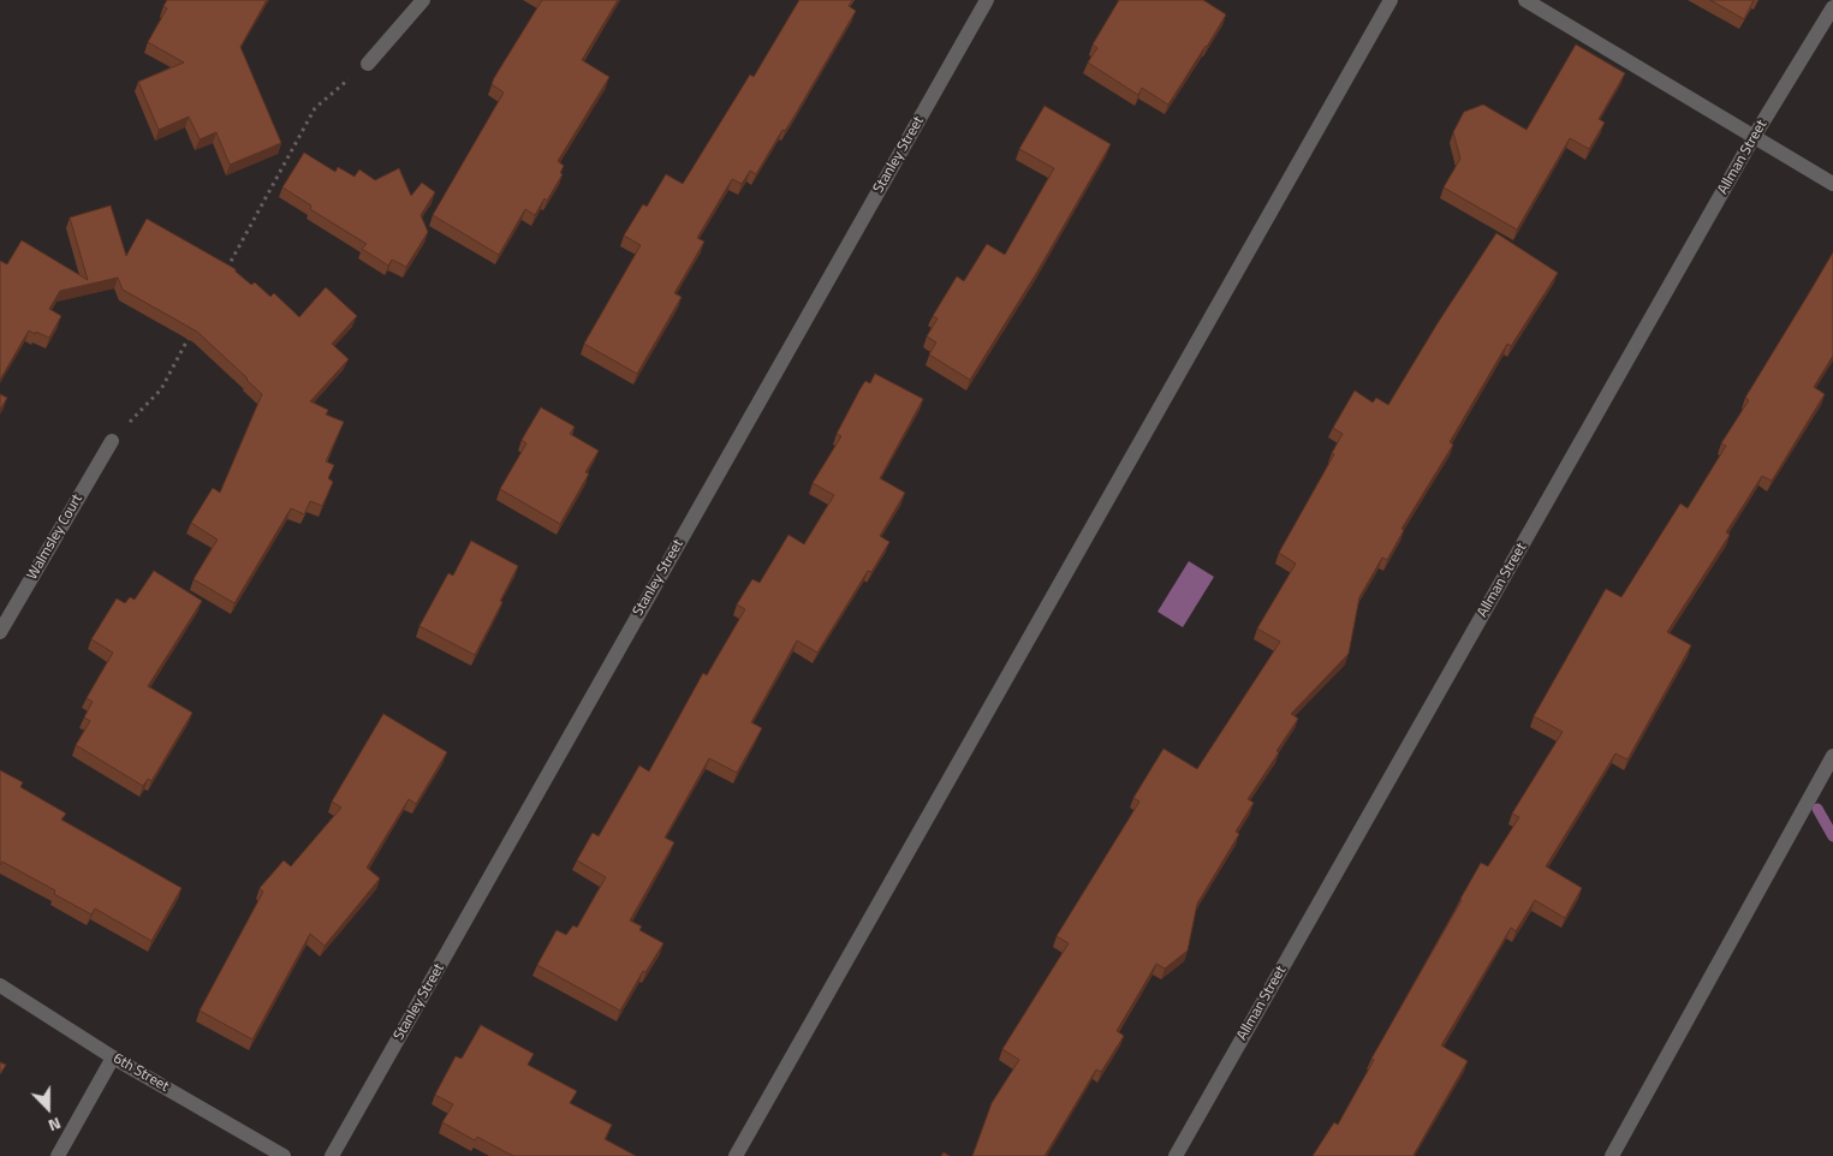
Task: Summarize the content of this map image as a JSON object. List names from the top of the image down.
{
  "streets": {
    "street": [
      "Stanley Street",
      "Allman Street",
      "Walmsley Court",
      "6th Street"
    ]
  },
  "north": "bottom"
}
